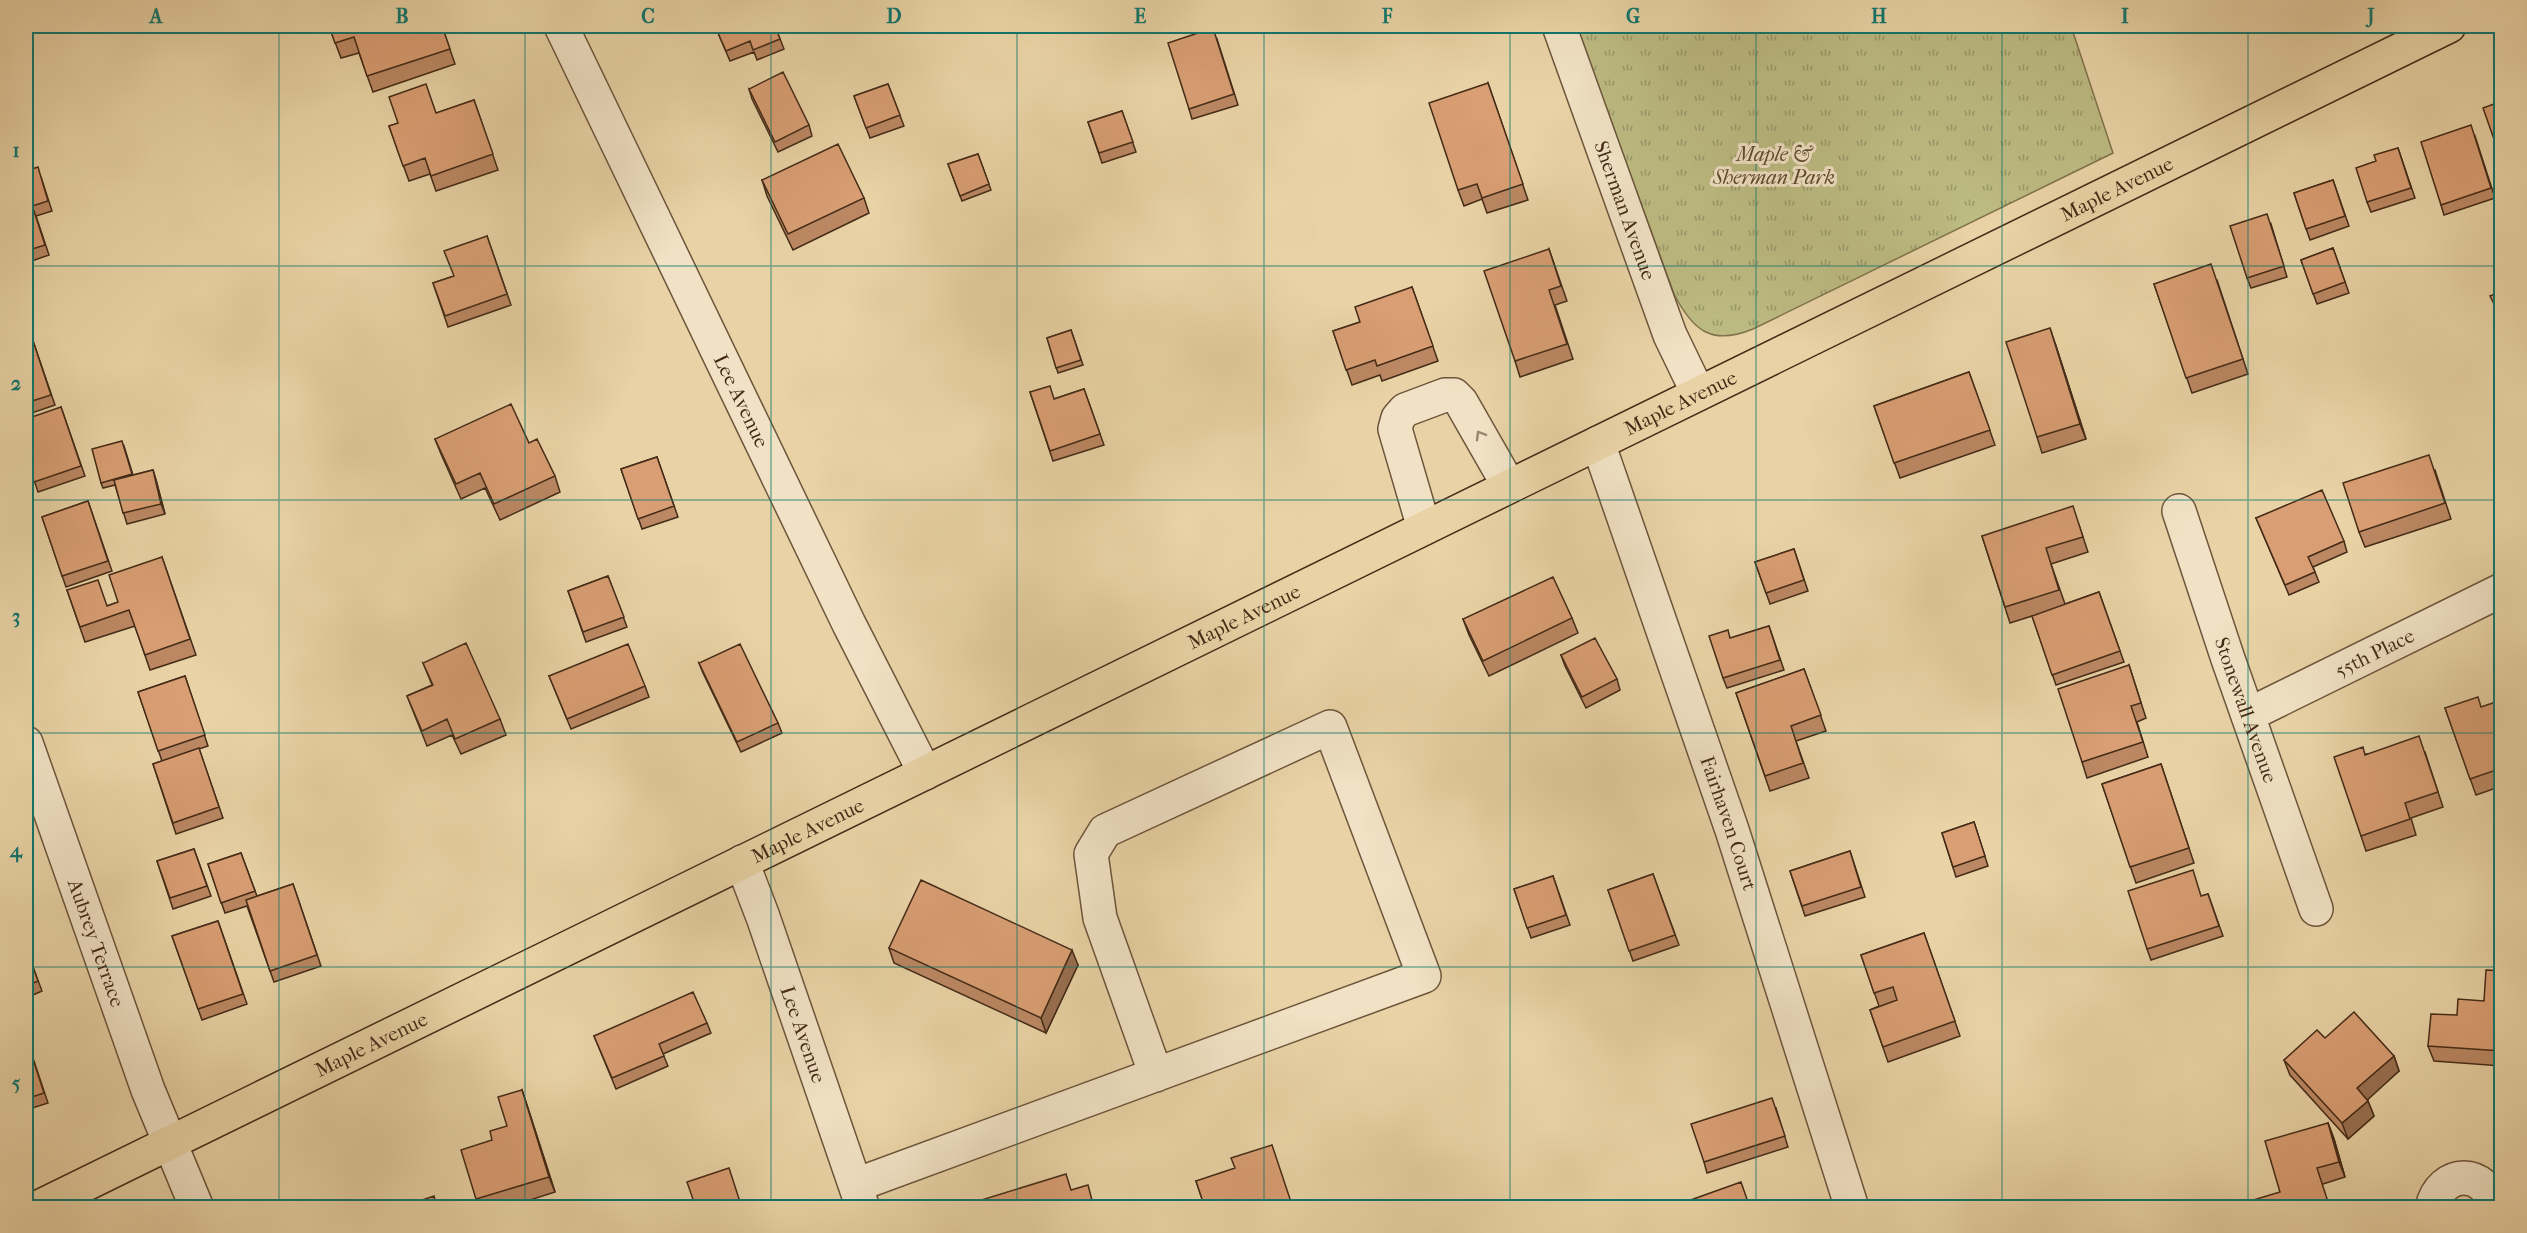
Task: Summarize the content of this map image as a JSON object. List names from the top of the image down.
{
  "streets": {
    "main road": ["Maple Avenue"],
    "street": [
      "Sherman Avenue",
      "Lee Avenue",
      "55th Place",
      "Stonewall Avenue",
      "Fairhaven Court",
      "Aubrey Terrace"
    ]
  },
  "crossings": [
    ["Maple Avenue", "Sherman Avenue"],
    ["Maple Avenue", "Lee Avenue"],
    ["Maple Avenue", "Fairhaven Court"],
    ["Maple Avenue", "Aubrey Terrace"],
    ["55th Place", "Stonewall Avenue"]
  ],
  "parks": ["Maple & Sherman Park"],
  "grid": {
    "columns": [
      "A",
      "B",
      "C",
      "D",
      "E",
      "F",
      "G",
      "H",
      "I",
      "J"
    ],
    "rows": [
      "1",
      "2",
      "3",
      "4",
      "5"
    ]
  }
}
